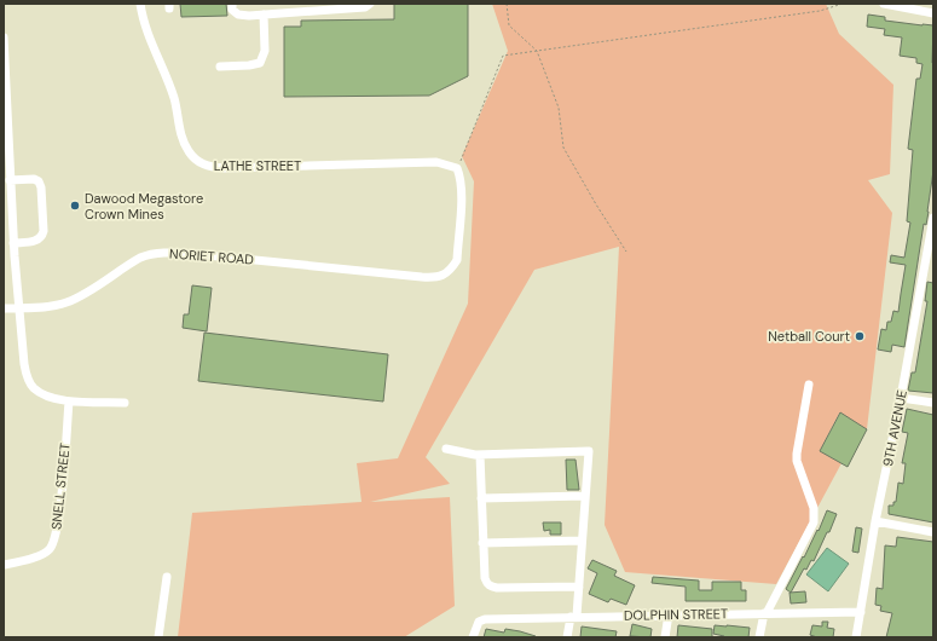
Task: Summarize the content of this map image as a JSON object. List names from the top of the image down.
{
  "streets": {
    "street": [
      "LATHE STREET",
      "NORIET ROAD",
      "9TH AVENUE",
      "SNELL STREET",
      "DOLPHIN STREET"
    ]
  },
  "crossings": [
    ["LATHE STREET", "NORIET ROAD"],
    ["9TH AVENUE", "DOLPHIN STREET"]
  ],
  "places": ["Dawood Megastore Crown Mines", "Netball Court"]
}
